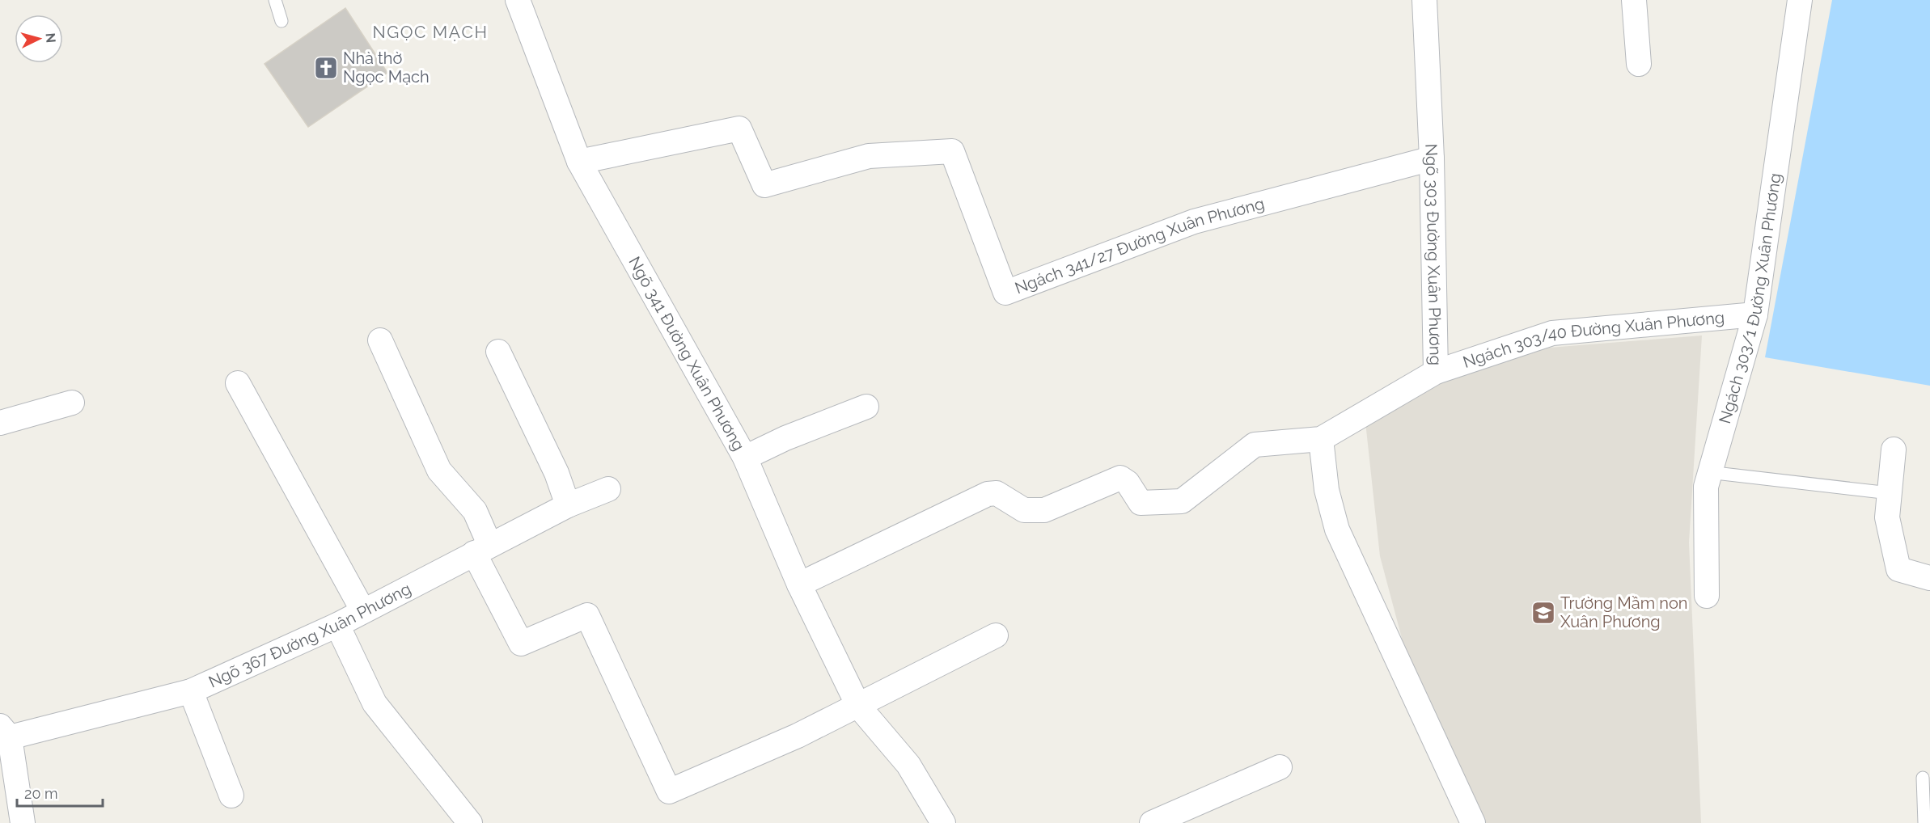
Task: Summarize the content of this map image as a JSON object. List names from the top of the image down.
{
  "streets": {
    "street": [
      "Ngách 341/27 Đường Xuân Phương",
      "Ngõ 303 Đường Xuân Phương",
      "Ngách 303/1 Đường Xuân Phương",
      "Ngách 303/40 Đường Xuân Phương",
      "Ngõ 341 Đường Xuân Phương",
      "Ngõ 367 Đường Xuân Phương"
    ]
  },
  "crossings": [
    ["Ngách 341/27 Đường Xuân Phương", "Ngõ 303 Đường Xuân Phương"],
    ["Ngách 341/27 Đường Xuân Phương", "Ngõ 341 Đường Xuân Phương"],
    ["Ngõ 303 Đường Xuân Phương", "Ngách 303/40 Đường Xuân Phương"],
    ["Ngõ 303 Đường Xuân Phương", "Ngõ 341 Đường Xuân Phương"],
    ["Ngách 303/1 Đường Xuân Phương", "Ngách 303/40 Đường Xuân Phương"]
  ],
  "districts": ["NGỌC MẠCH"],
  "places": {
    "church": ["Nhà thờ Ngọc Mạch"],
    "school or university": ["Trường Mầm non Xuân Phương"]
  },
  "scale_bar": "20 m",
  "north": "right"
}
